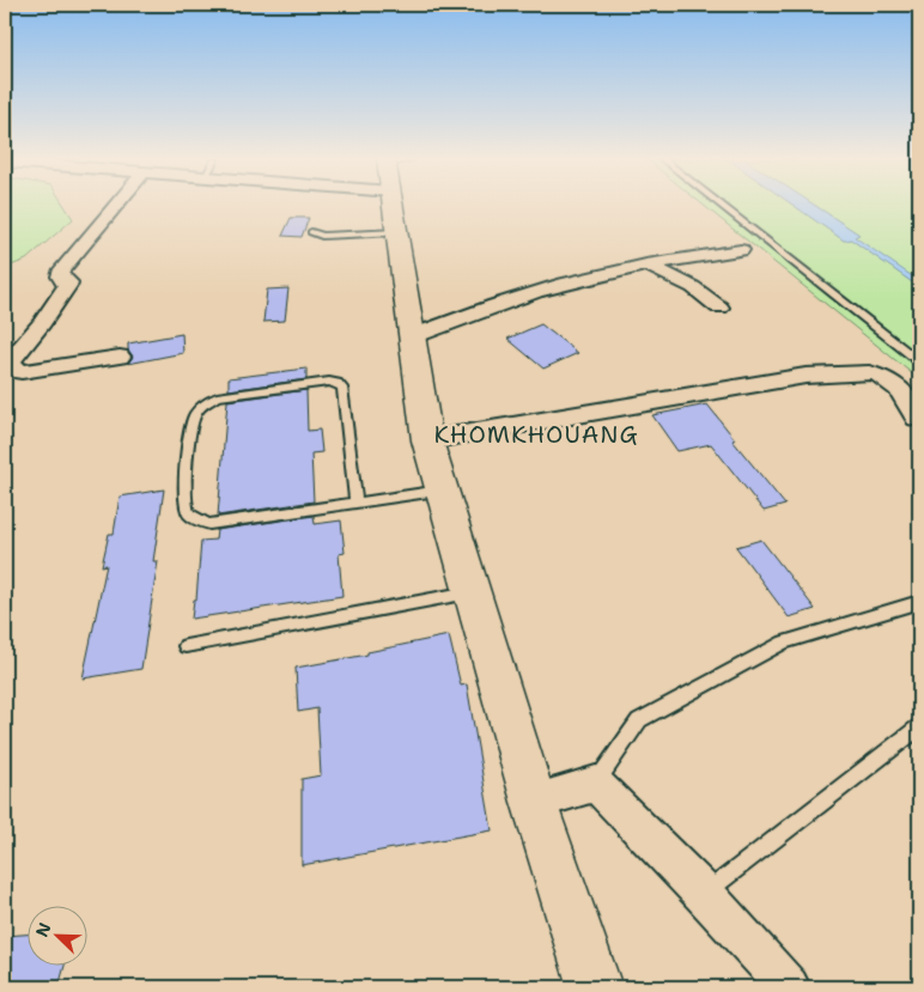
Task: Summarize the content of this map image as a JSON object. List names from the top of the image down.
{
  "districts": ["KHOMKHOUANG"],
  "north": "top left"
}
